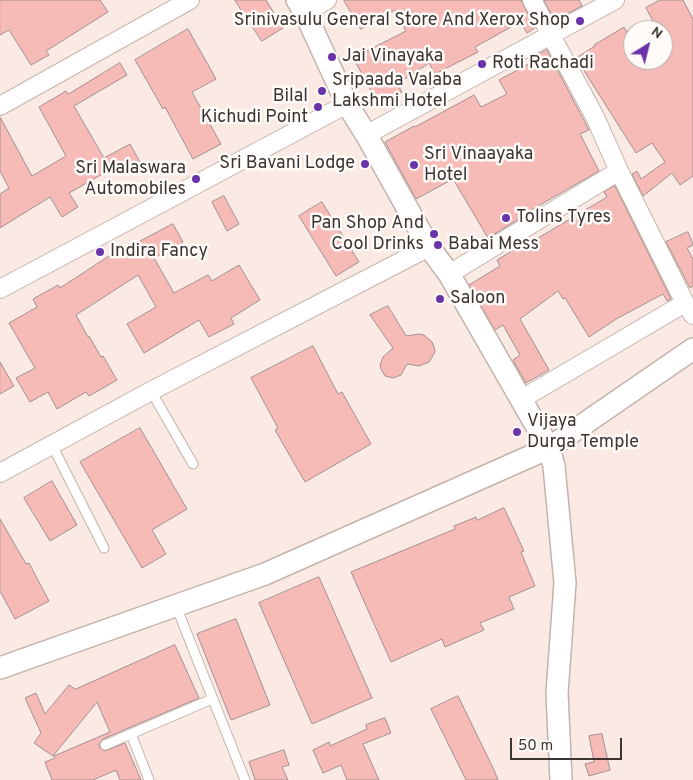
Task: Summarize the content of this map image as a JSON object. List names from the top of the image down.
{
  "places": [
    "Srinivasulu General Store And Xerox Shop",
    "Jai Vinayaka",
    "Roti Rachadi",
    "Sripaada Valaba Lakshmi Hotel",
    "Bilal Kichudi Point",
    "Sri Bavani Lodge",
    "Sri Vinaayaka Hotel",
    "Sri Malaswara Automobiles",
    "Tolins Tyres",
    "Pan Shop And Cool Drinks",
    "Babai Mess",
    "Indira Fancy",
    "Saloon",
    "Vijaya Durga Temple"
  ],
  "scale_bar": "50 m",
  "north": "top right"
}
